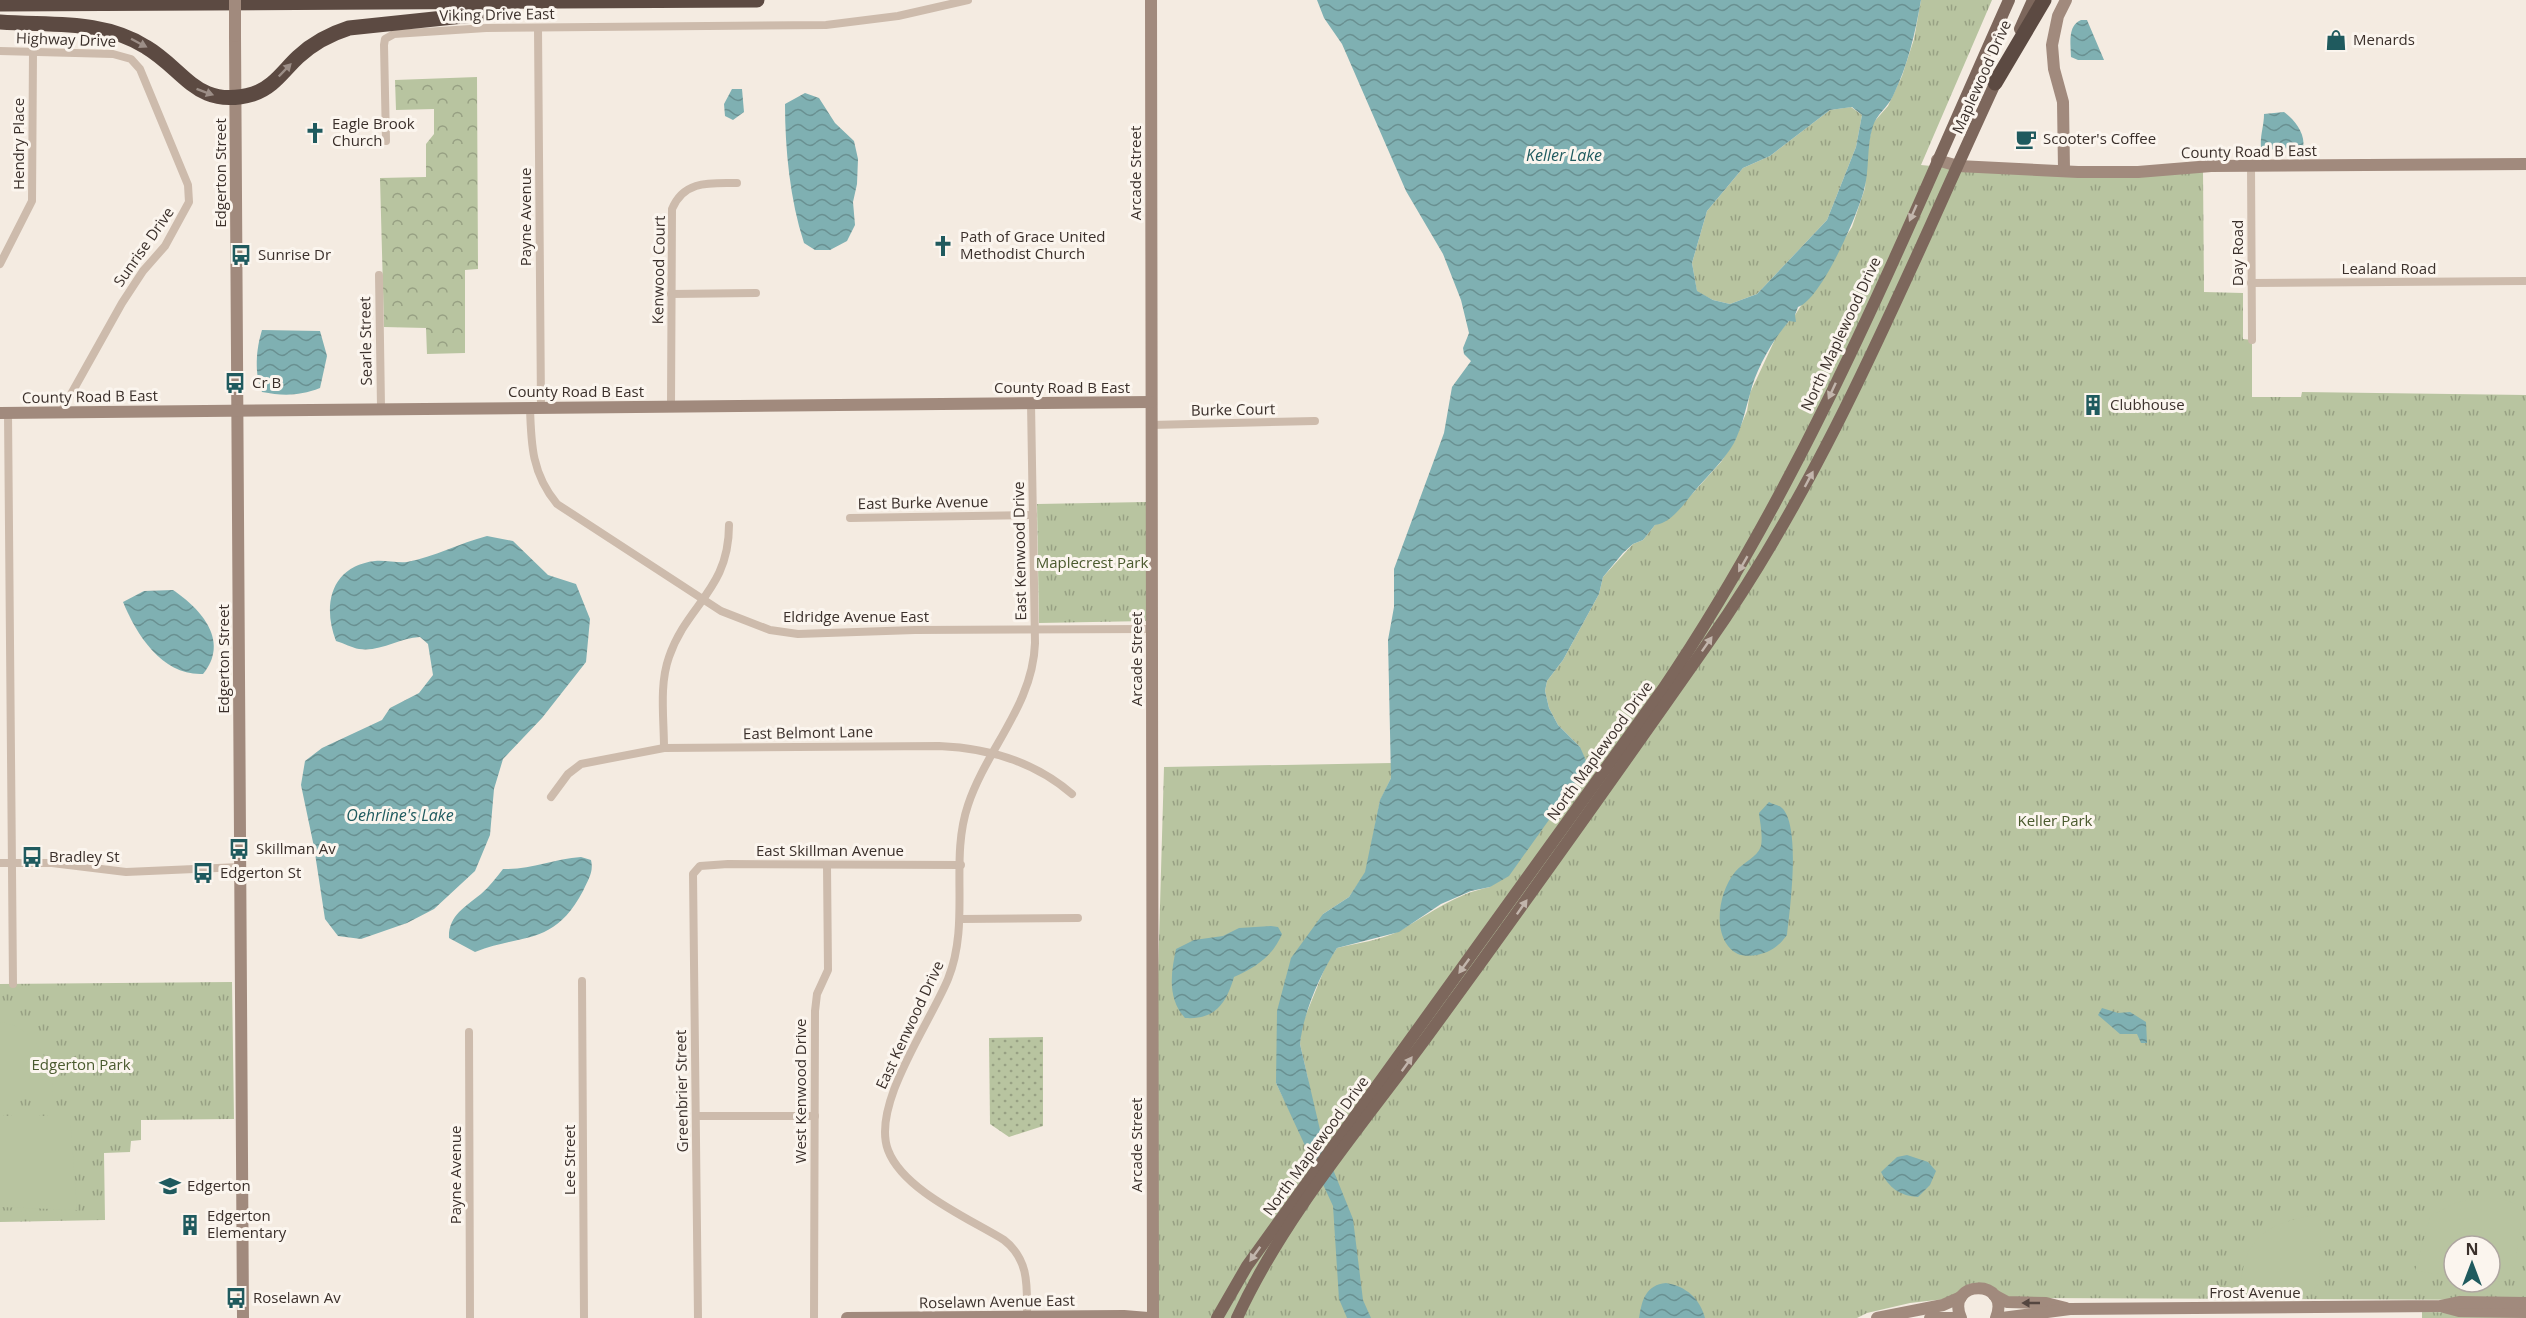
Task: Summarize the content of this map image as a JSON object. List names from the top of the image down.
{
  "streets": {
    "main road": ["Maplewood Drive", "North Maplewood Drive"],
    "street": [
      "Viking Drive East",
      "Highway Drive",
      "Hendry Place",
      "County Road B East",
      "Edgerton Street",
      "Arcade Street",
      "Payne Avenue",
      "Sunrise Drive",
      "Day Road",
      "Lealand Road",
      "Kenwood Court",
      "Searle Street",
      "Burke Court",
      "East Burke Avenue",
      "East Kenwood Drive",
      "Eldridge Avenue East",
      "East Belmont Lane",
      "East Skillman Avenue",
      "Greenbrier Street",
      "West Kenwood Drive",
      "Lee Street",
      "Frost Avenue",
      "Roselawn Avenue East"
    ]
  },
  "crossings": [
    ["Viking Drive East", "Payne Avenue"],
    ["Highway Drive", "Hendry Place"],
    ["Highway Drive", "Sunrise Drive"],
    ["Maplewood Drive", "County Road B East"],
    ["Maplewood Drive", "North Maplewood Drive"],
    ["County Road B East", "Edgerton Street"],
    ["County Road B East", "Arcade Street"],
    ["County Road B East", "Payne Avenue"],
    ["County Road B East", "Sunrise Drive"],
    ["County Road B East", "Day Road"],
    ["County Road B East", "Kenwood Court"],
    ["County Road B East", "North Maplewood Drive"],
    ["County Road B East", "Searle Street"],
    ["County Road B East", "East Kenwood Drive"],
    ["County Road B East", "Eldridge Avenue East"],
    ["Arcade Street", "Burke Court"],
    ["Arcade Street", "Eldridge Avenue East"],
    ["Payne Avenue", "Eldridge Avenue East"],
    ["Day Road", "Lealand Road"],
    ["East Burke Avenue", "East Kenwood Drive"],
    ["East Kenwood Drive", "Eldridge Avenue East"],
    ["East Kenwood Drive", "East Belmont Lane"],
    ["East Kenwood Drive", "East Skillman Avenue"],
    ["East Kenwood Drive", "Roselawn Avenue East"],
    ["East Skillman Avenue", "Greenbrier Street"],
    ["East Skillman Avenue", "West Kenwood Drive"]
  ],
  "water": ["Keller Lake", "Oehrline's Lake"],
  "parks": ["Maplecrest Park", "Keller Park", "Edgerton Park"],
  "places": {
    "shop": ["Menards"],
    "church": ["Eagle Brook Church", "Path of Grace United Methodist Church"],
    "cafe": ["Scooter's Coffee"],
    "bus stop": [
      "Sunrise Dr",
      "Cr B",
      "Skillman Av",
      "Bradley St",
      "Edgerton St",
      "Roselawn Av"
    ],
    "building": ["Clubhouse", "Edgerton Elementary"],
    "school or university": ["Edgerton"]
  },
  "north": "top"
}
